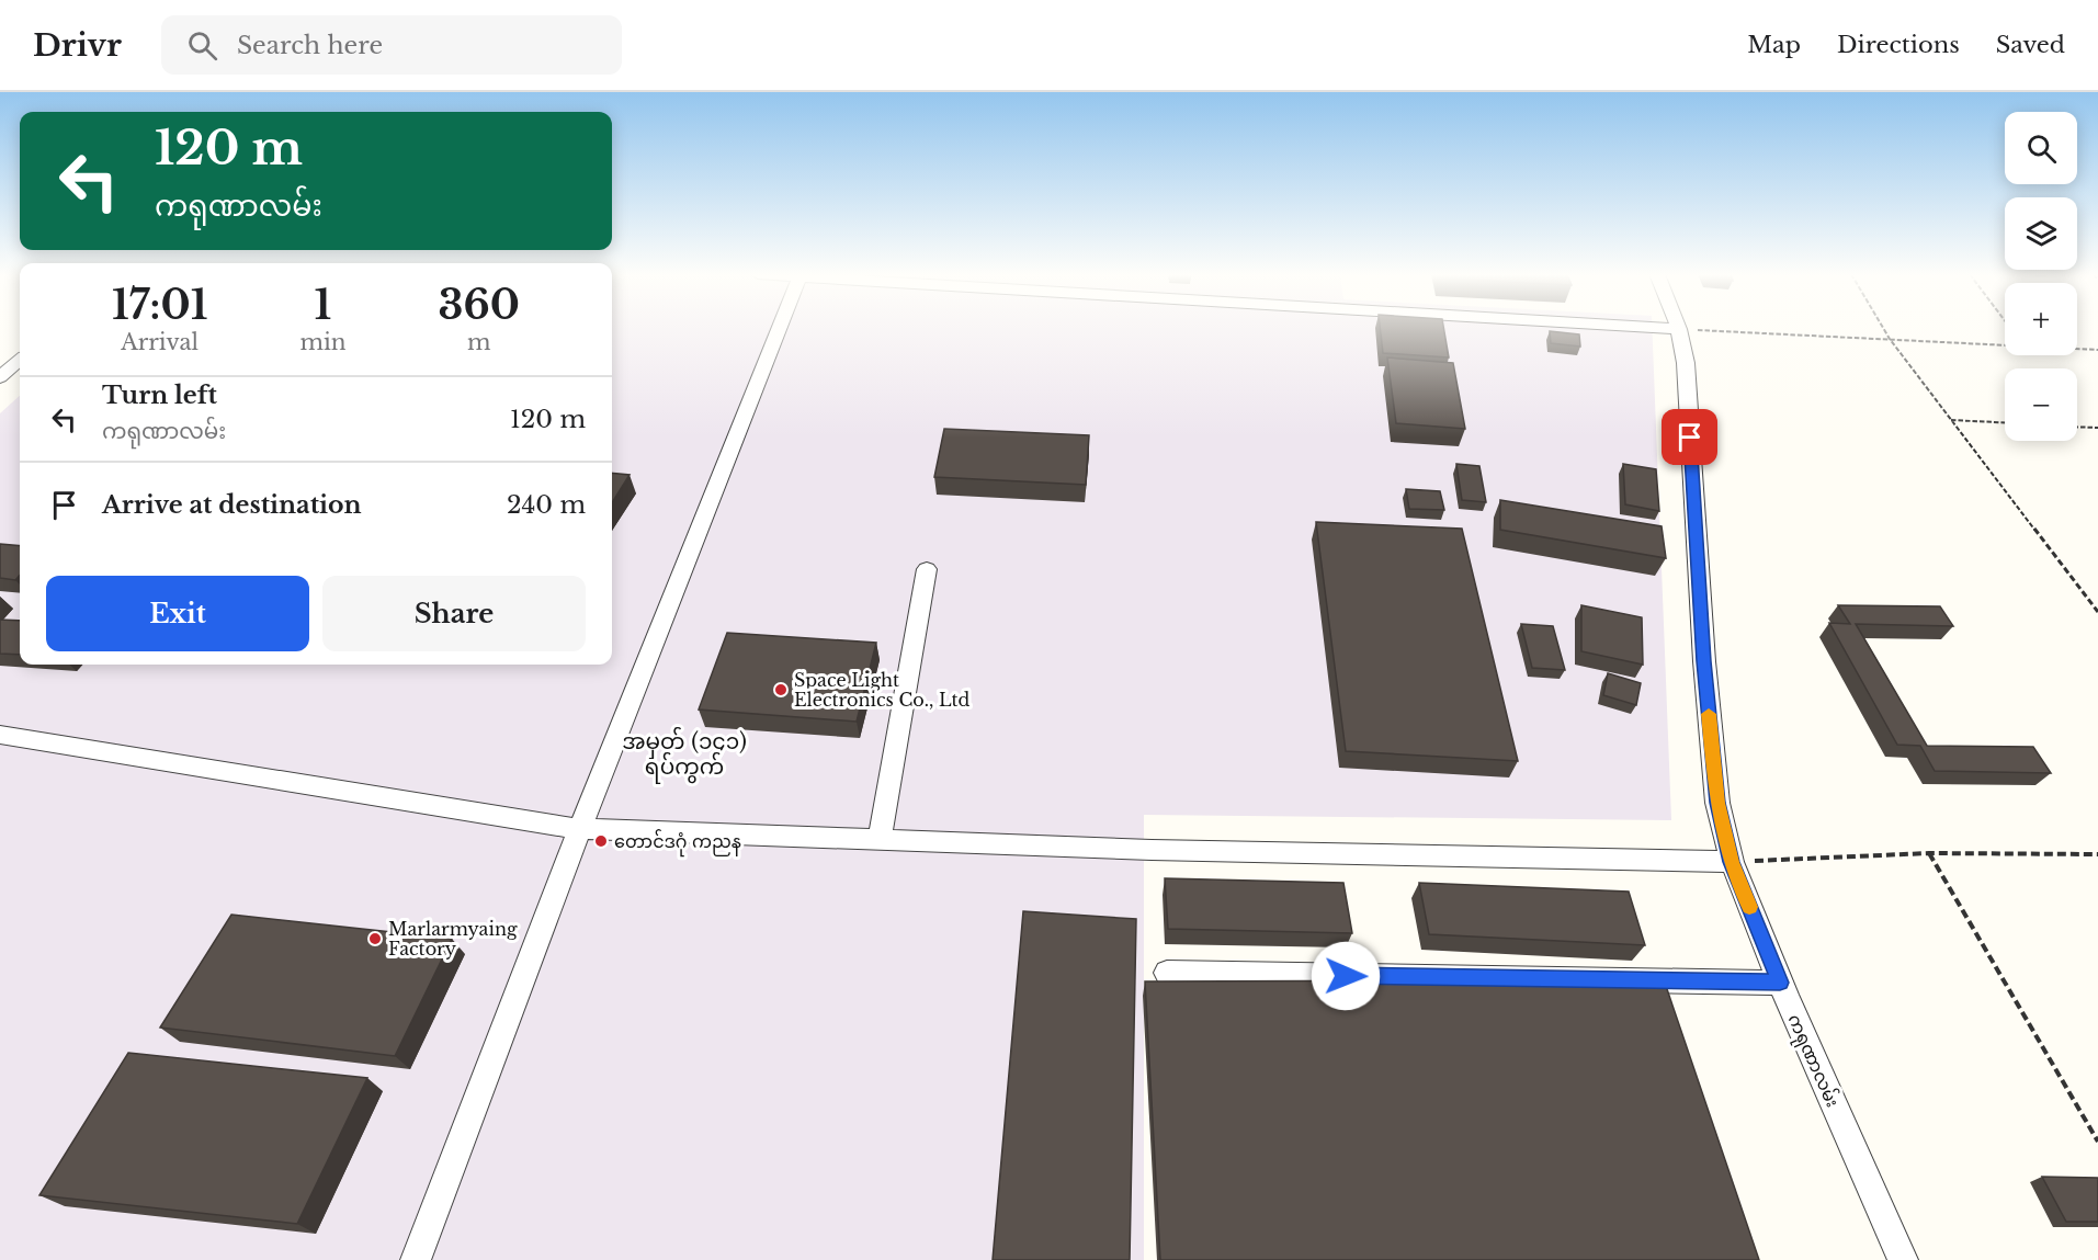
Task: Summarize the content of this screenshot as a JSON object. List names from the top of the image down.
{
  "streets": {
    "street": ["ကရုဏာလမ်း"]
  },
  "districts": ["အမှတ် (၁၄၁) ရပ်ကွက်"],
  "places": ["Space Light Electronics Co., Ltd", "တောင်ဒဂုံ ကညန", "Marlarmyaing Factory"],
  "page": {
    "header": "Drivr",
    "search": "Search here",
    "nav": ["Map", "Directions", "Saved"],
    "map_buttons": ["+", "−"],
    "turn": ["120 m", "ကရုဏာလမ်း"],
    "eta": [
      "17:01",
      "Arrival",
      "1",
      "min",
      "360",
      "m"
    ],
    "list": [
      {
        "name": "Turn left",
        "note": "ကရုဏာလမ်း",
        "value": "120 m"
      },
      {
        "name": "Arrive at destination",
        "value": "240 m"
      }
    ],
    "buttons": ["Exit", "Share"]
  }
}
